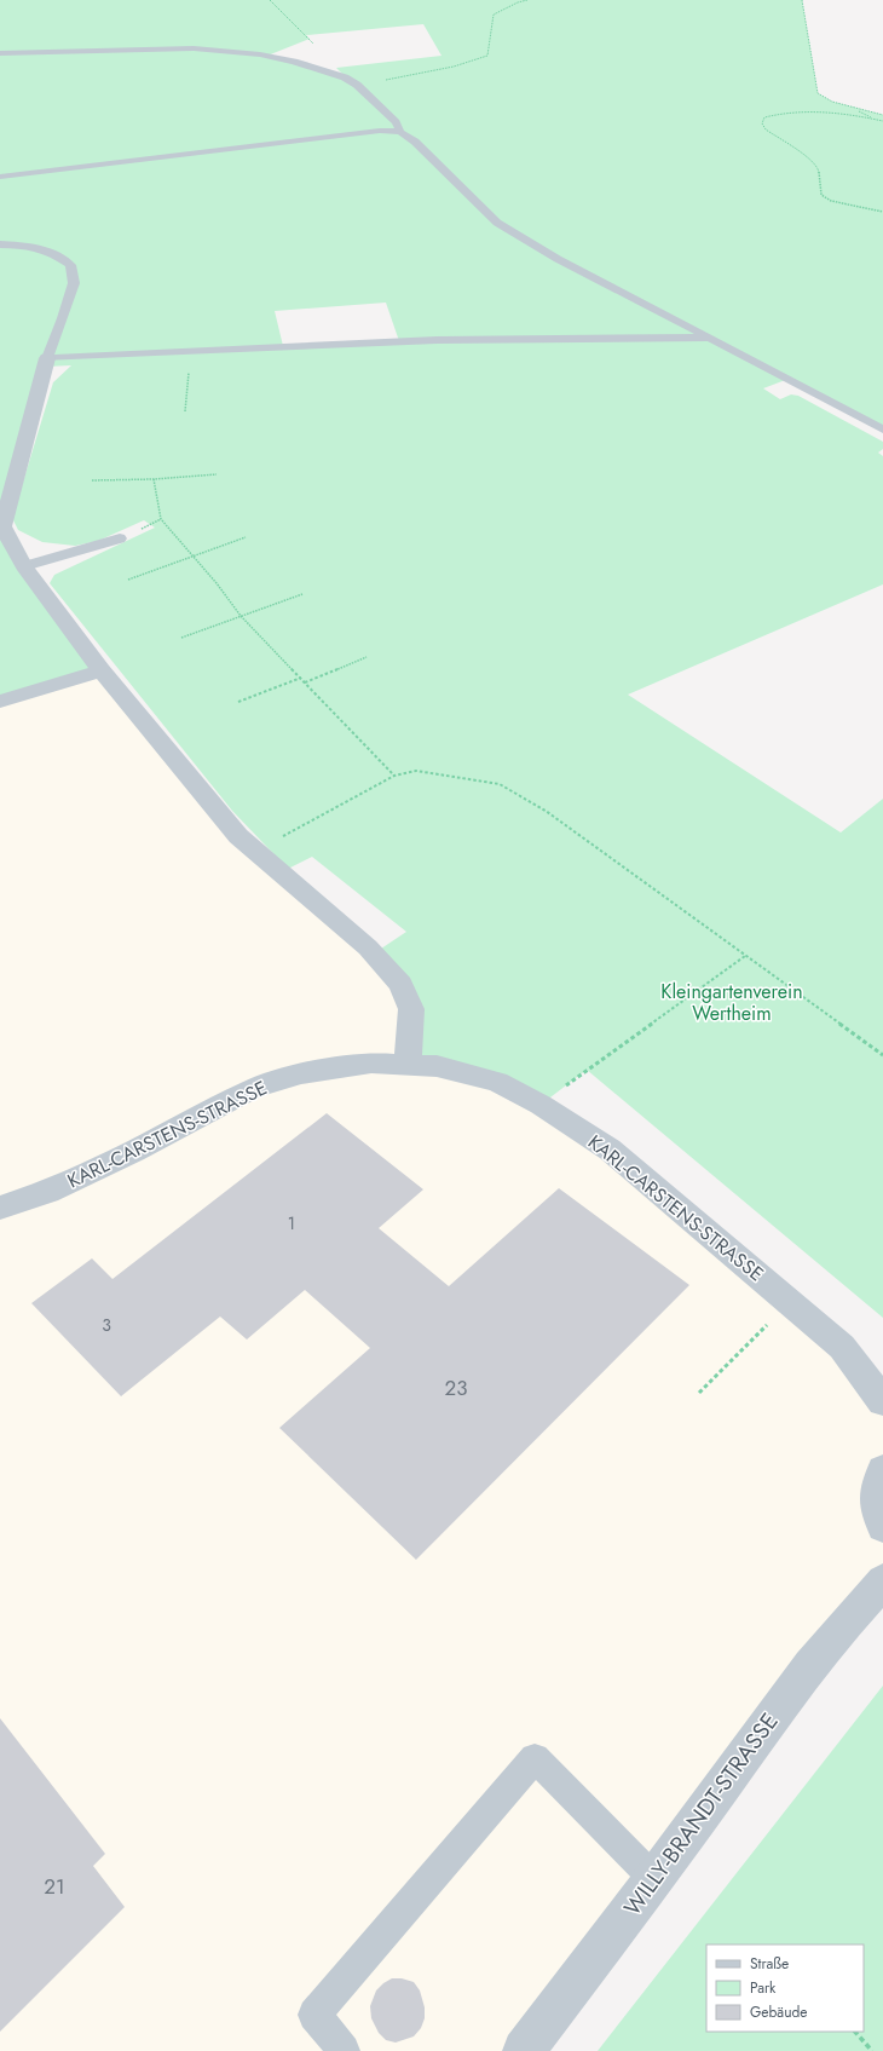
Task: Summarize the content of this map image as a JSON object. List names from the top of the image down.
{
  "streets": {
    "street": ["KARL-CARSTENS-STRASSE", "WILLY-BRANDT-STRASSE"]
  },
  "parks": ["Kleingartenverein Wertheim"],
  "house_numbers": [
    "1",
    "3",
    "23",
    "21"
  ],
  "legend": ["Straße", "Park", "Gebäude"]
}
